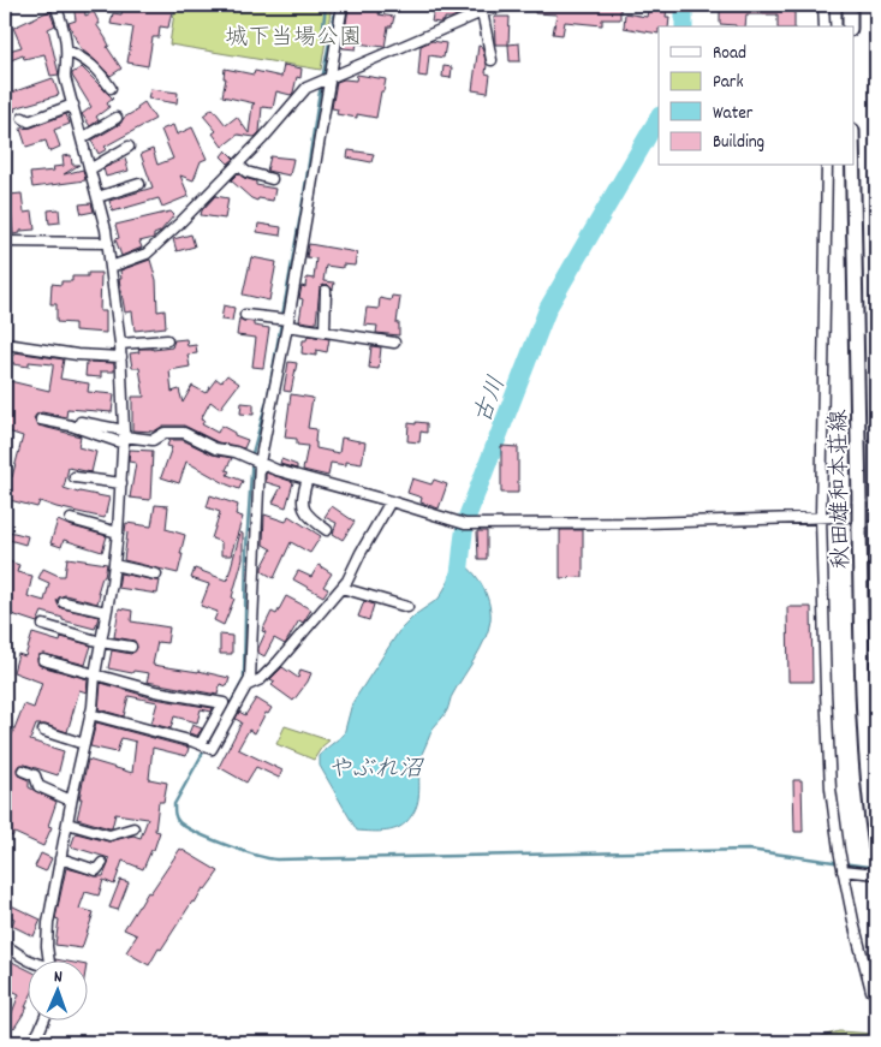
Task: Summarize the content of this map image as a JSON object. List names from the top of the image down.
{
  "streets": {
    "main road": ["秋田雄和本荘線"]
  },
  "water": ["古川", "やぶれ沼"],
  "parks": ["城下当場公園"],
  "legend": [
    "Road",
    "Park",
    "Water",
    "Building"
  ],
  "north": "top"
}
